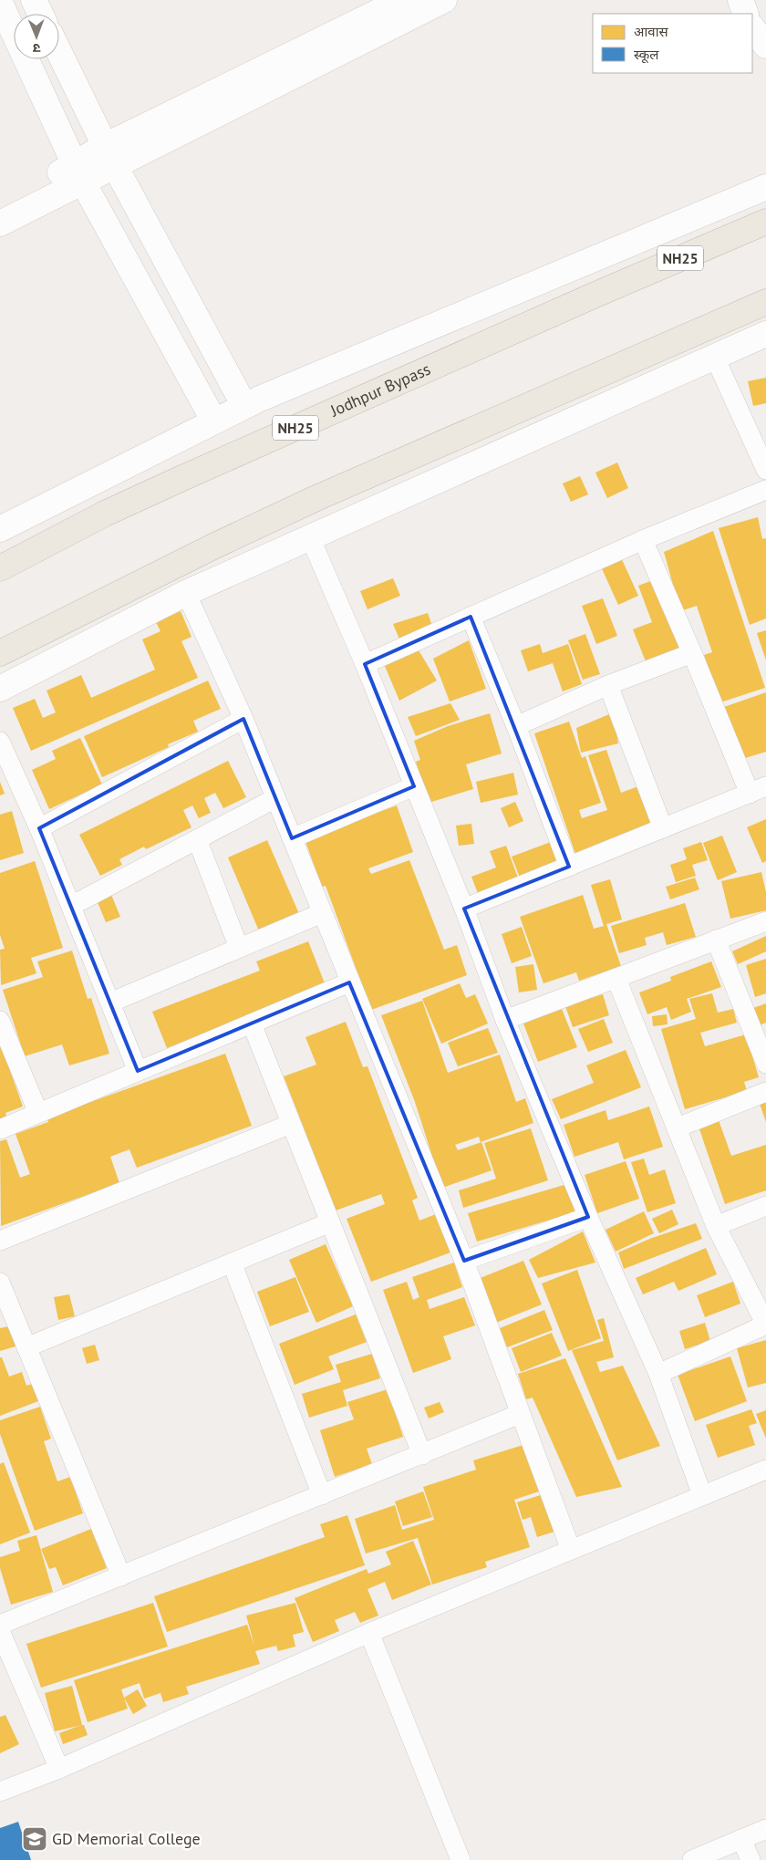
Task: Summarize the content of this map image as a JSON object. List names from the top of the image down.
{
  "streets": {
    "highway": ["NH25", "Jodhpur Bypass"]
  },
  "places": {
    "school or university": ["GD Memorial College"]
  },
  "legend": ["आवास", "स्कूल"],
  "north": "bottom"
}
